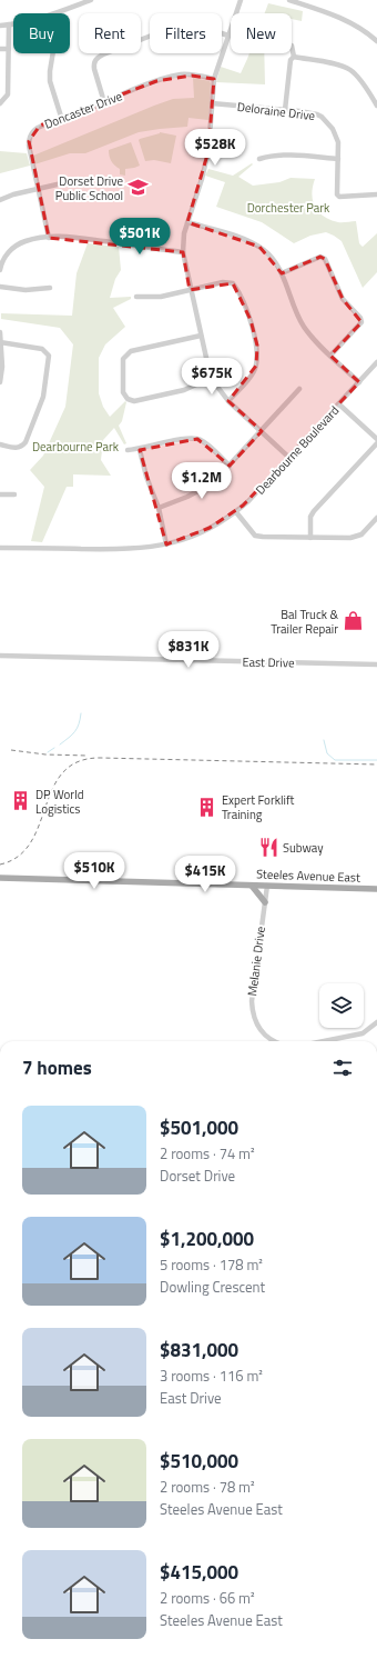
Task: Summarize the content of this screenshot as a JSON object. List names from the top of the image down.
{
  "streets": {
    "main road": ["Steeles Avenue East"],
    "street": [
      "Doncaster Drive",
      "Deloraine Drive",
      "Dearbourne Boulevard",
      "East Drive",
      "Melanie Drive"
    ]
  },
  "crossings": [
    ["Steeles Avenue East", "Melanie Drive"]
  ],
  "parks": ["Dorchester Park", "Dearbourne Park"],
  "places": {
    "school or university": ["Dorset Drive Public School"],
    "shop": ["Bal Truck & Trailer Repair"],
    "building": ["DP World Logistics", "Expert Forklift Training"],
    "restaurant": ["Subway"]
  },
  "page": {
    "chip": [
      "Buy",
      "Rent",
      "Filters",
      "New"
    ],
    "price": [
      "$528K",
      "$501K",
      "$675K",
      "$1.2M",
      "$831K",
      "$510K",
      "$415K"
    ],
    "heading": "7 homes",
    "list": [
      {
        "name": "$501,000",
        "note": "2 rooms · 74 m² · Dorset Drive"
      },
      {
        "name": "$1,200,000",
        "note": "5 rooms · 178 m² · Dowling Crescent"
      },
      {
        "name": "$831,000",
        "note": "3 rooms · 116 m² · East Drive"
      },
      {
        "name": "$510,000",
        "note": "2 rooms · 78 m² · Steeles Avenue East"
      },
      {
        "name": "$415,000",
        "note": "2 rooms · 66 m² · Steeles Avenue East"
      }
    ]
  }
}
